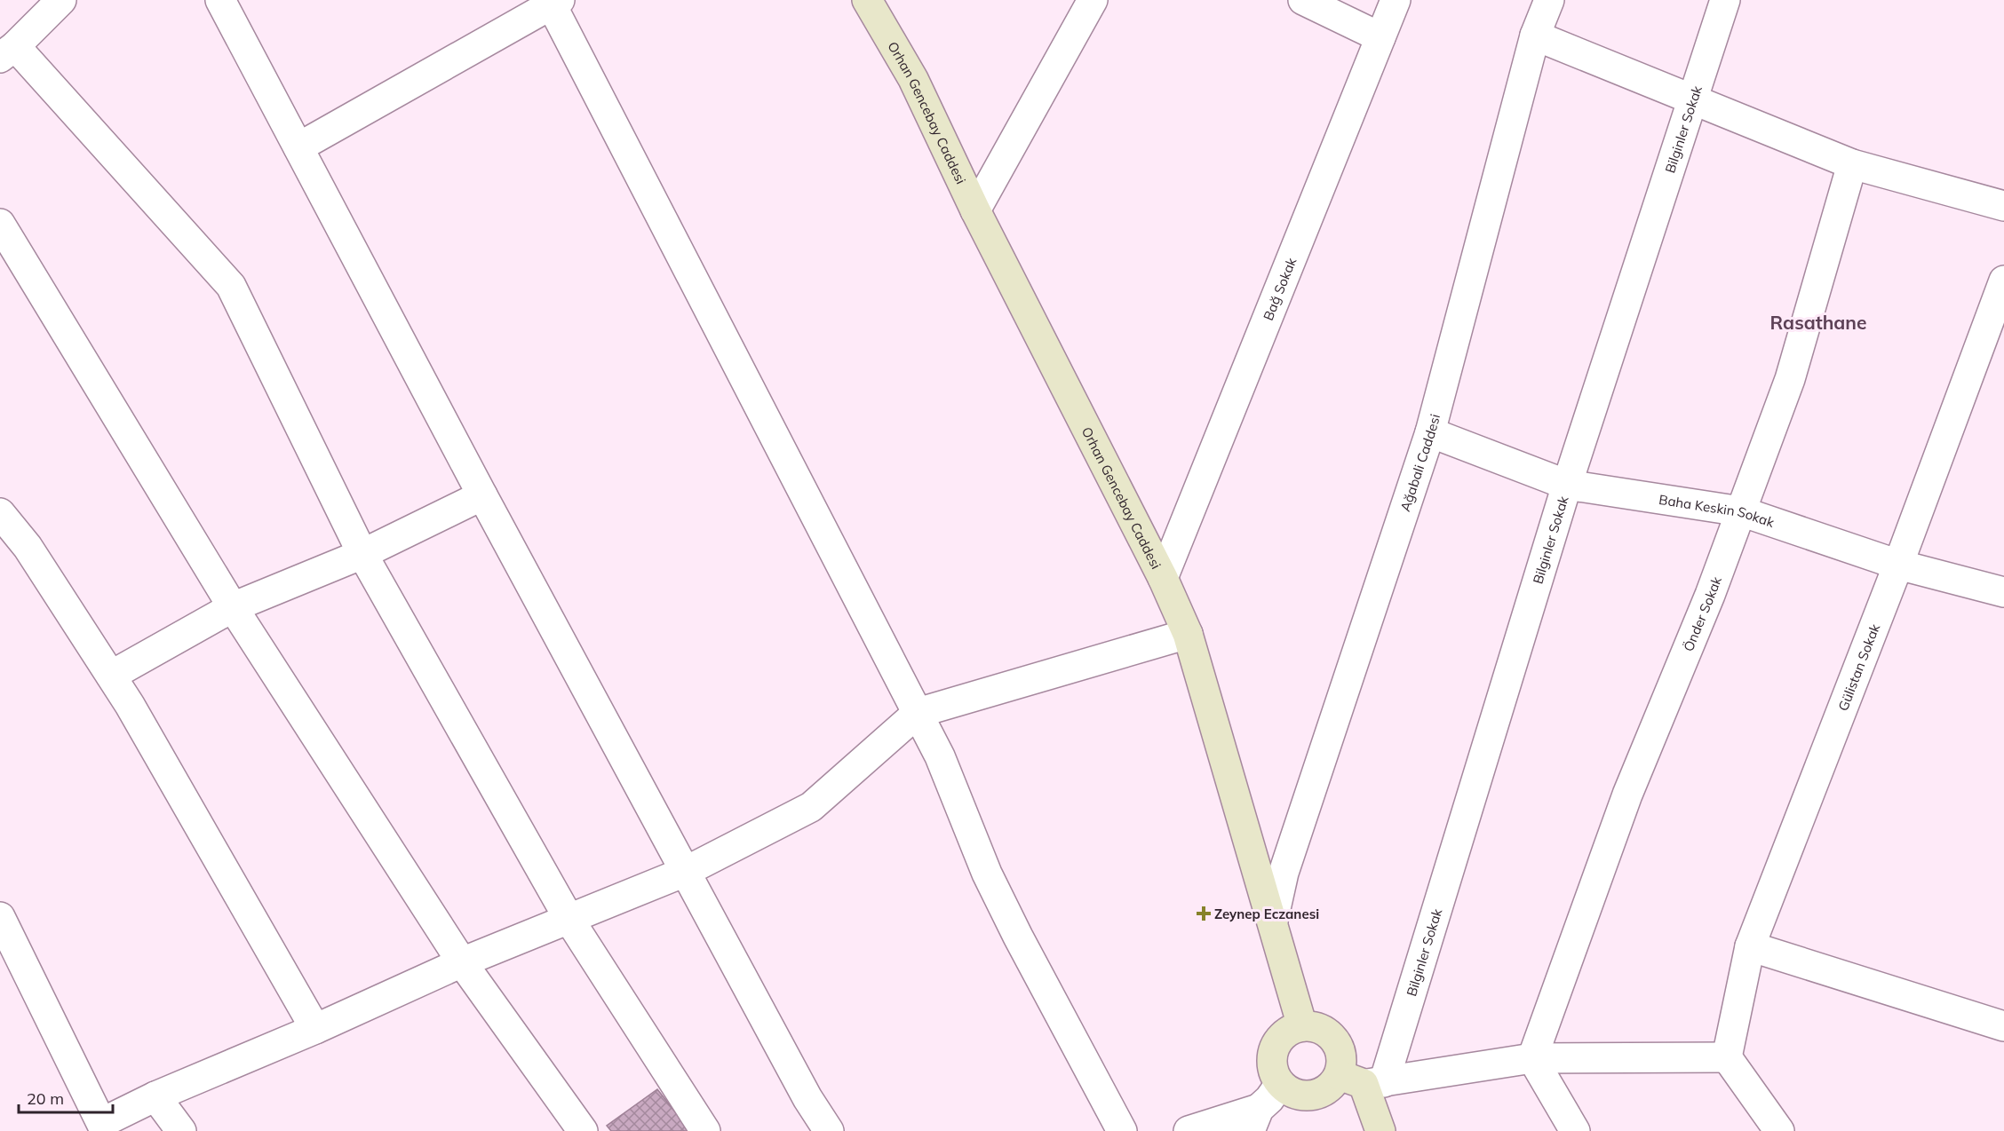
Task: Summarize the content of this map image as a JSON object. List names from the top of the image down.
{
  "streets": {
    "main road": ["Orhan Gencebay Caddesi"],
    "street": [
      "Bilginler Sokak",
      "Bağ Sokak",
      "Ağabali Caddesi",
      "Baha Keskin Sokak",
      "Önder Sokak",
      "Gülistan Sokak"
    ]
  },
  "crossings": [
    ["Orhan Gencebay Caddesi", "Bağ Sokak"],
    ["Orhan Gencebay Caddesi", "Ağabali Caddesi"],
    ["Bilginler Sokak", "Baha Keskin Sokak"],
    ["Ağabali Caddesi", "Baha Keskin Sokak"],
    ["Baha Keskin Sokak", "Önder Sokak"],
    ["Baha Keskin Sokak", "Gülistan Sokak"]
  ],
  "districts": ["Rasathane"],
  "places": {
    "health": ["Zeynep Eczanesi"]
  },
  "scale_bar": "20 m"
}
